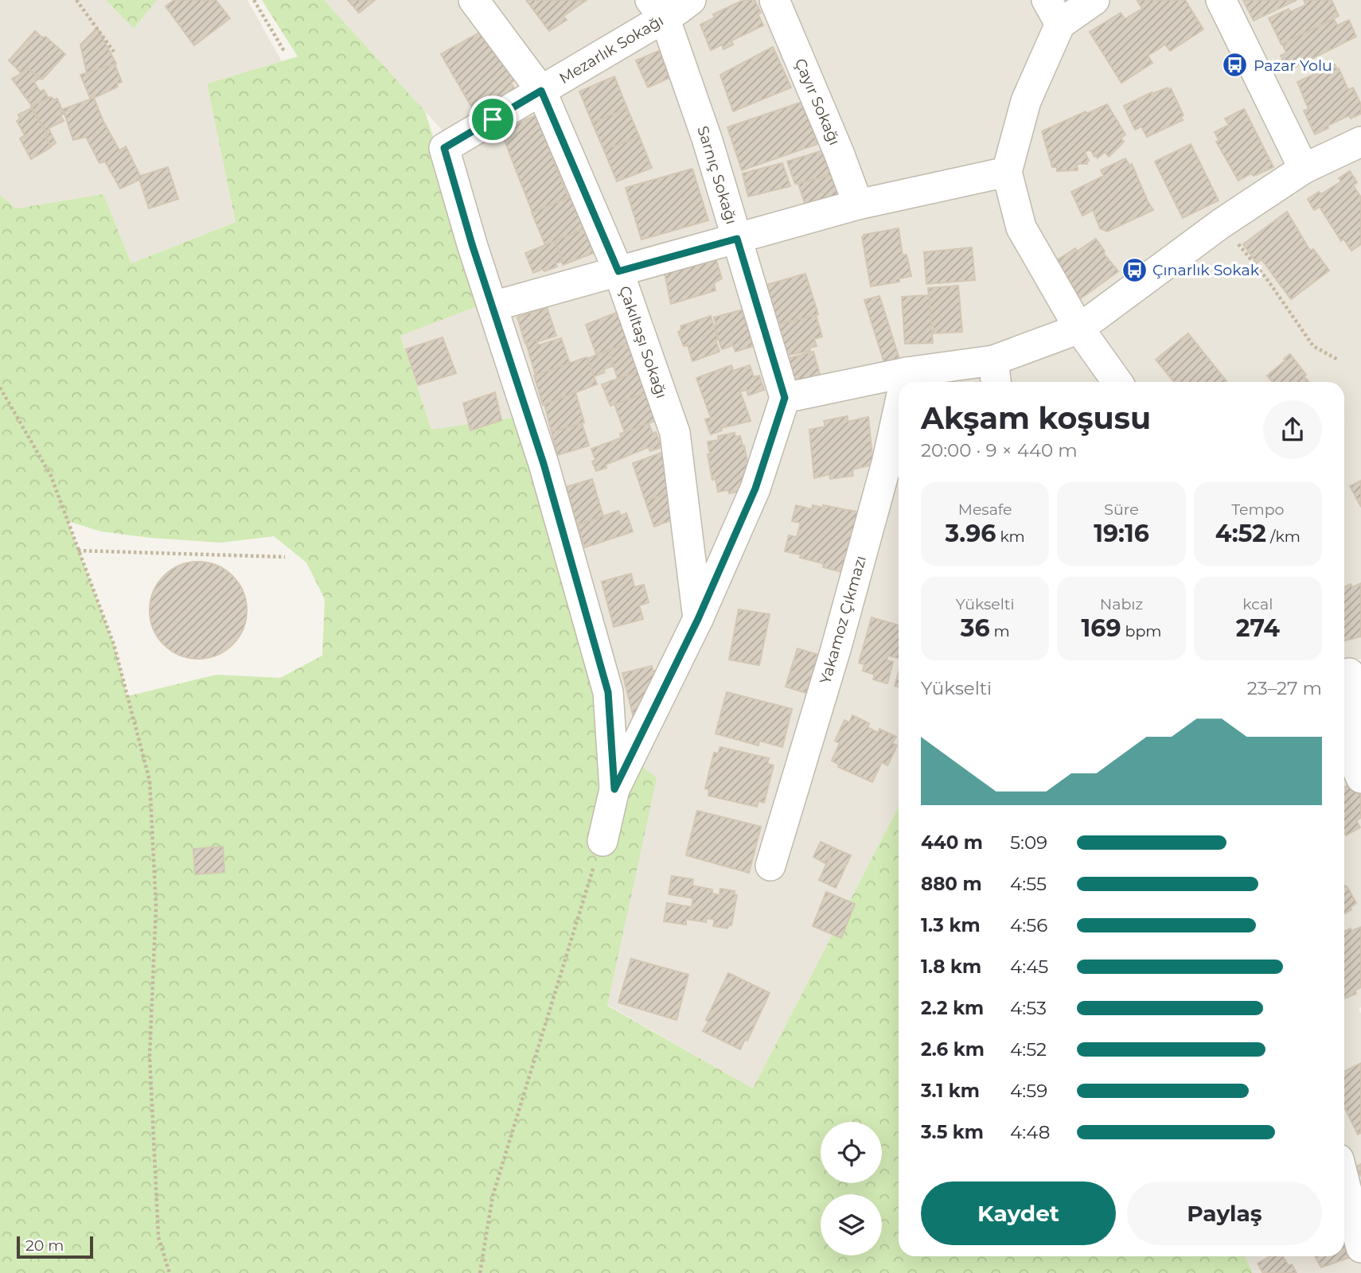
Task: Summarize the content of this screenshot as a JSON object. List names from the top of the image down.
{
  "streets": {
    "street": [
      "Mezarlık Sokağı",
      "Çayır Sokağı",
      "Sarnıç Sokağı",
      "Çakıltaşı Sokağı",
      "Yakamoz Çıkmazı"
    ]
  },
  "crossings": [
    ["Mezarlık Sokağı", "Sarnıç Sokağı"],
    ["Mezarlık Sokağı", "Çakıltaşı Sokağı"]
  ],
  "places": {
    "bus stop": ["Pazar Yolu", "Çınarlık Sokak"]
  },
  "scale_bar": "20 m",
  "page": {
    "heading": ["Akşam koşusu", "20:00 · 9 × 440 m"],
    "stats": [
      ["Mesafe", "3.96 km"],
      ["Süre", "19:16"],
      ["Tempo", "4:52 /km"],
      ["Yükselti", "36 m"],
      ["Nabız", "169 bpm"],
      ["kcal", "274"]
    ],
    "chart": ["Yükselti", "23–27 m"],
    "list": [
      {
        "name": "440 m",
        "note": "5:09"
      },
      {
        "name": "880 m",
        "note": "4:55"
      },
      {
        "name": "1.3 km",
        "note": "4:56"
      },
      {
        "name": "1.8 km",
        "note": "4:45"
      },
      {
        "name": "2.2 km",
        "note": "4:53"
      },
      {
        "name": "2.6 km",
        "note": "4:52"
      },
      {
        "name": "3.1 km",
        "note": "4:59"
      },
      {
        "name": "3.5 km",
        "note": "4:48"
      }
    ],
    "buttons": ["Kaydet", "Paylaş"],
    "scale": "20 m"
  }
}
